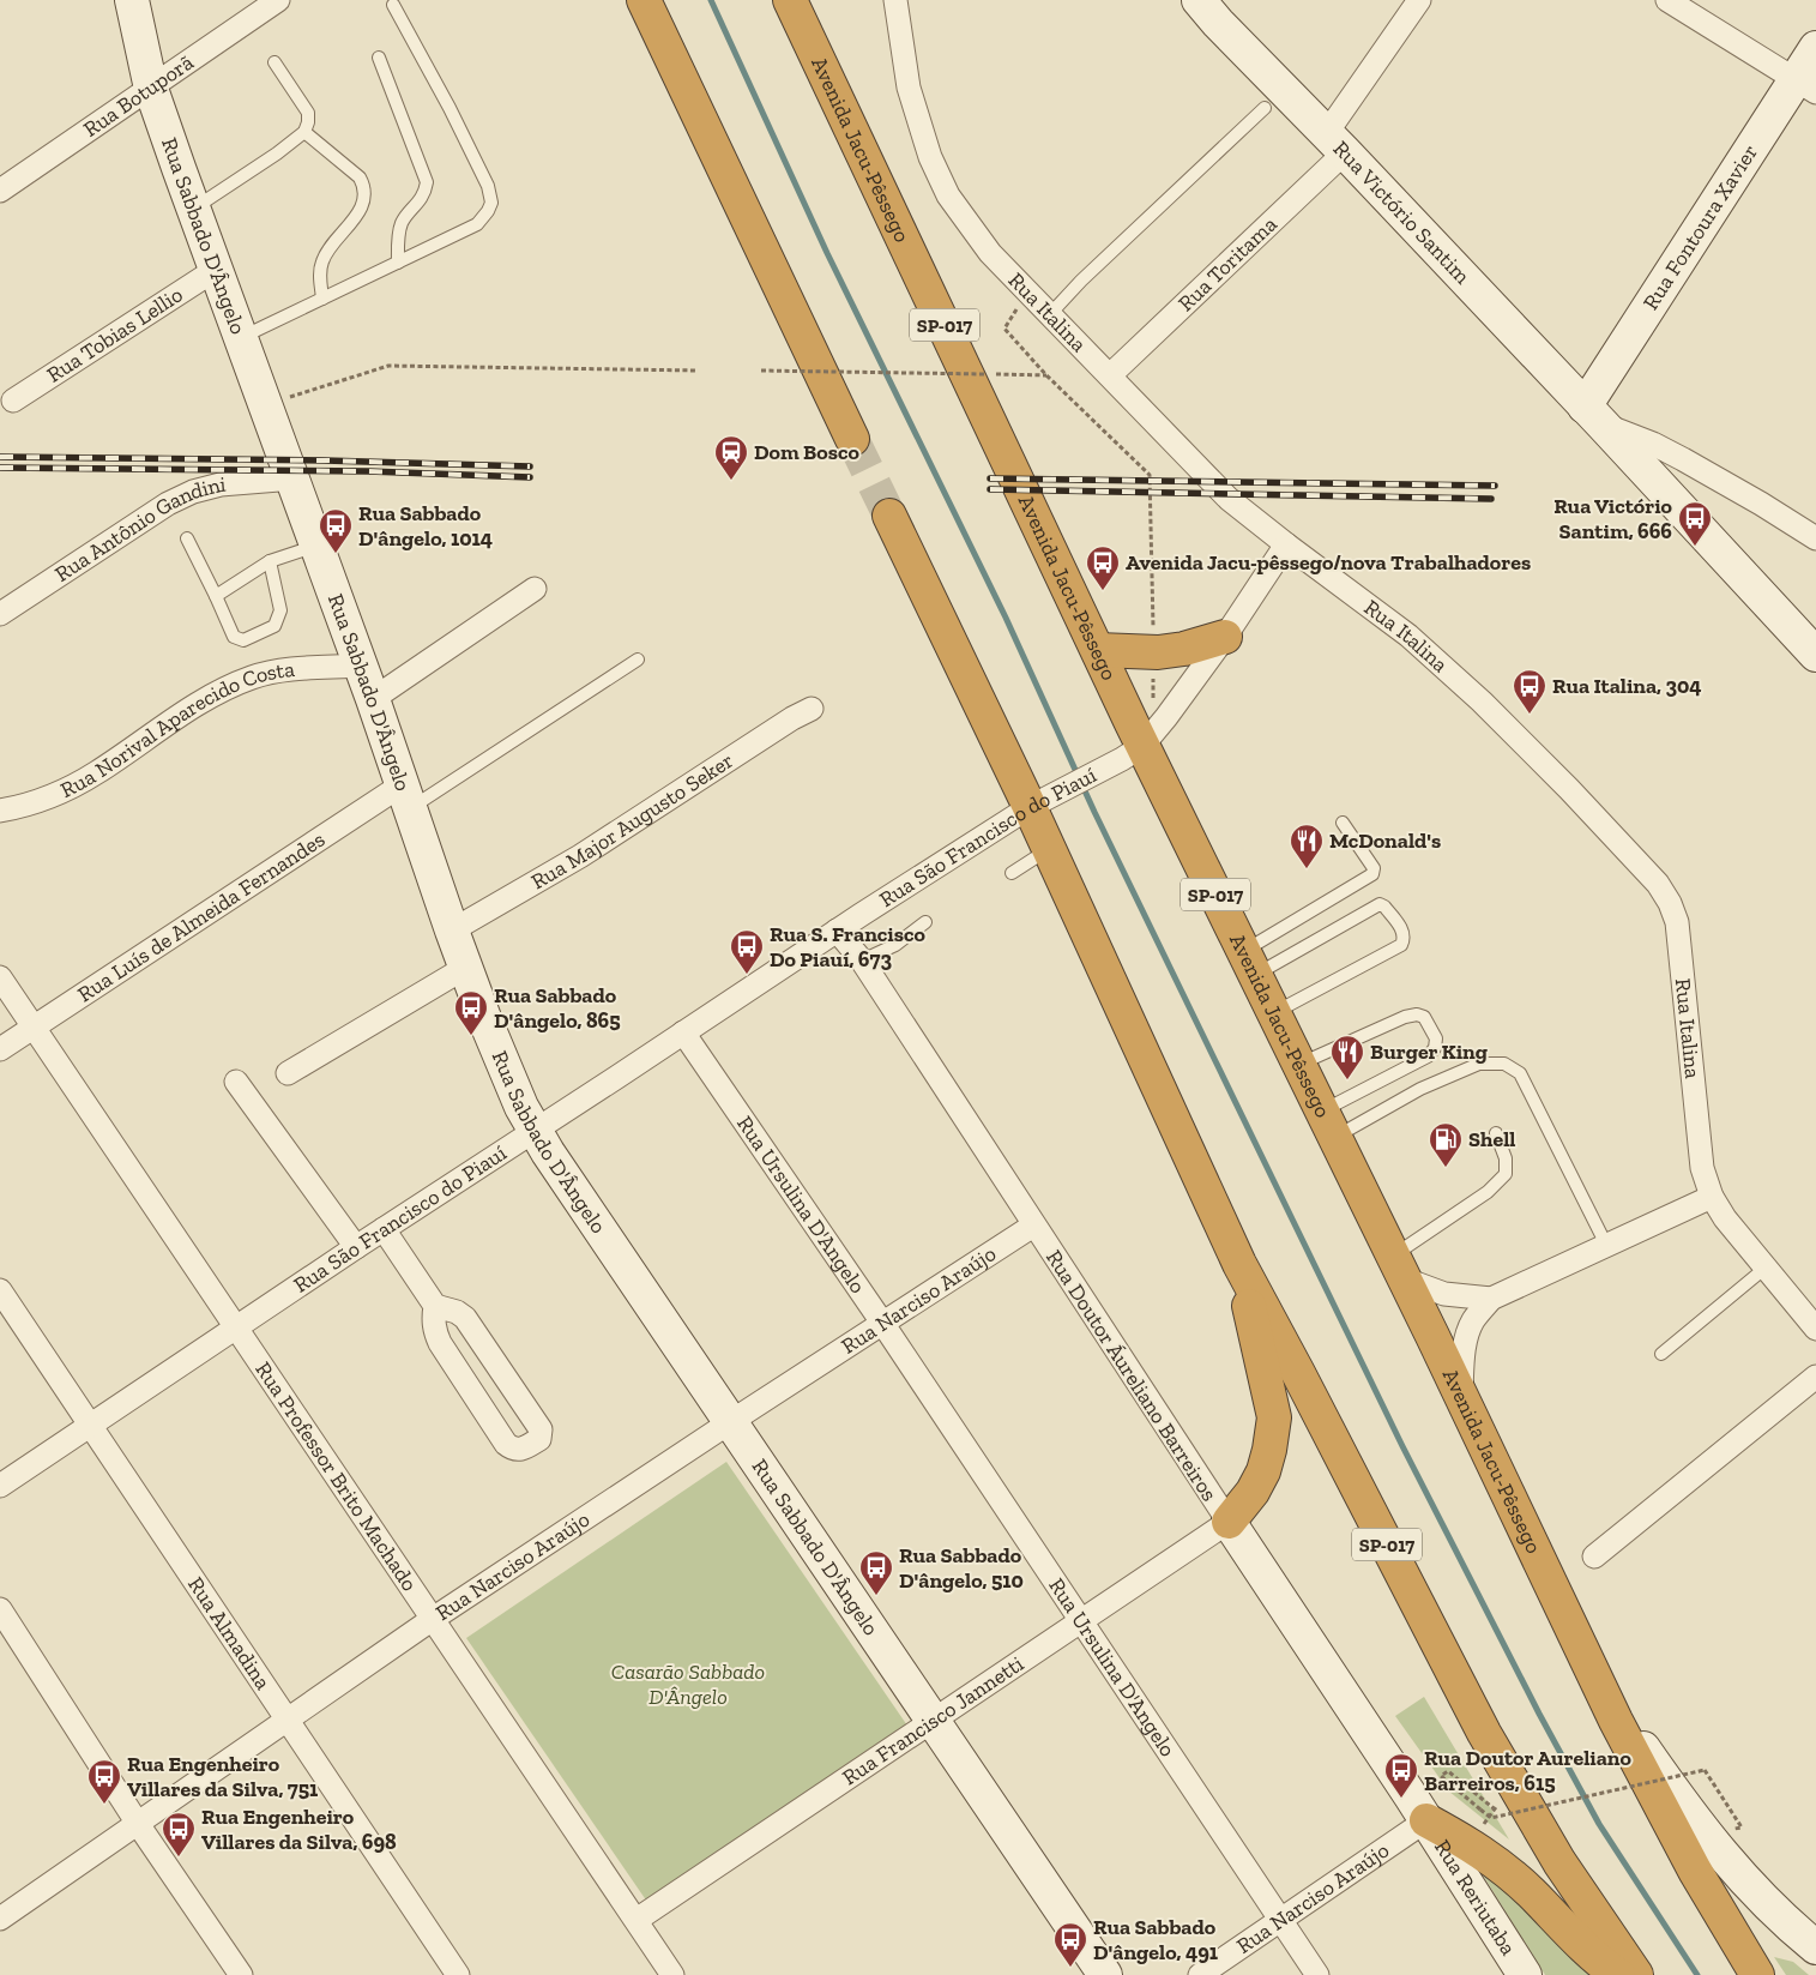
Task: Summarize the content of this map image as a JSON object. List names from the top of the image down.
{
  "streets": {
    "highway": ["Avenida Jacu-Pêssego", "SP-017"],
    "street": [
      "Rua Botuporã",
      "Rua Victório Santim",
      "Rua Fontoura Xavier",
      "Rua Sabbado D'Ângelo",
      "Rua Toritama",
      "Rua Italina",
      "Rua Tobias Lellio",
      "Rua Antônio Gandini",
      "Rua Norival Aparecido Costa",
      "Rua Major Augusto Seker",
      "Rua São Francisco do Piauí",
      "Rua Luís de Almeida Fernandes",
      "Rua Ursulina D'Angelo",
      "Rua Narciso Araújo",
      "Rua Doutor Áureliano Barreiros",
      "Rua Professor Brito Machado",
      "Rua Almadina",
      "Rua Francisco Jannetti",
      "Rua Reriutaba"
    ]
  },
  "crossings": [
    ["Rua Botuporã", "Rua Sabbado D'Ângelo"],
    ["Avenida Jacu-Pêssego", "Rua São Francisco do Piauí"],
    ["Rua Victório Santim", "Rua Fontoura Xavier"],
    ["Rua Victório Santim", "Rua Toritama"],
    ["Rua Sabbado D'Ângelo", "Rua Tobias Lellio"],
    ["Rua Sabbado D'Ângelo", "Rua Antônio Gandini"],
    ["Rua Sabbado D'Ângelo", "Rua Norival Aparecido Costa"],
    ["Rua Sabbado D'Ângelo", "Rua Major Augusto Seker"],
    ["Rua Sabbado D'Ângelo", "Rua São Francisco do Piauí"],
    ["Rua Sabbado D'Ângelo", "Rua Luís de Almeida Fernandes"],
    ["Rua Sabbado D'Ângelo", "Rua Narciso Araújo"],
    ["Rua Sabbado D'Ângelo", "Rua Francisco Jannetti"],
    ["Rua Toritama", "Rua Italina"],
    ["Rua Italina", "Rua São Francisco do Piauí"],
    ["SP-017", "Rua São Francisco do Piauí"],
    ["Rua São Francisco do Piauí", "Rua Ursulina D'Angelo"],
    ["Rua São Francisco do Piauí", "Rua Doutor Áureliano Barreiros"],
    ["Rua São Francisco do Piauí", "Rua Professor Brito Machado"],
    ["Rua São Francisco do Piauí", "Rua Almadina"],
    ["Rua Luís de Almeida Fernandes", "Rua Professor Brito Machado"],
    ["Rua Ursulina D'Angelo", "Rua Narciso Araújo"],
    ["Rua Ursulina D'Angelo", "Rua Francisco Jannetti"],
    ["Rua Narciso Araújo", "Rua Doutor Áureliano Barreiros"],
    ["Rua Narciso Araújo", "Rua Professor Brito Machado"],
    ["Rua Narciso Araújo", "Rua Almadina"],
    ["Rua Narciso Araújo", "Rua Reriutaba"],
    ["Rua Doutor Áureliano Barreiros", "Rua Francisco Jannetti"],
    ["Rua Doutor Áureliano Barreiros", "Rua Reriutaba"],
    ["Rua Professor Brito Machado", "Rua Francisco Jannetti"]
  ],
  "parks": ["Casarão Sabbado D'Ângelo"],
  "places": {
    "station": ["Dom Bosco"],
    "bus stop": [
      "Rua Victório Santim, 666",
      "Rua Sabbado D'ângelo, 1014",
      "Avenida Jacu-pêssego/nova Trabalhadores",
      "Rua Italina, 304",
      "Rua S. Francisco Do Piauí, 673",
      "Rua Sabbado D'ângelo, 865",
      "Rua Sabbado D'ângelo, 510",
      "Rua Doutor Aureliano Barreiros, 615",
      "Rua Engenheiro Villares da Silva, 751",
      "Rua Engenheiro Villares da Silva, 698",
      "Rua Sabbado D'ângelo, 491"
    ],
    "restaurant": ["McDonald's", "Burger King"],
    "fuel station": ["Shell"]
  }
}
